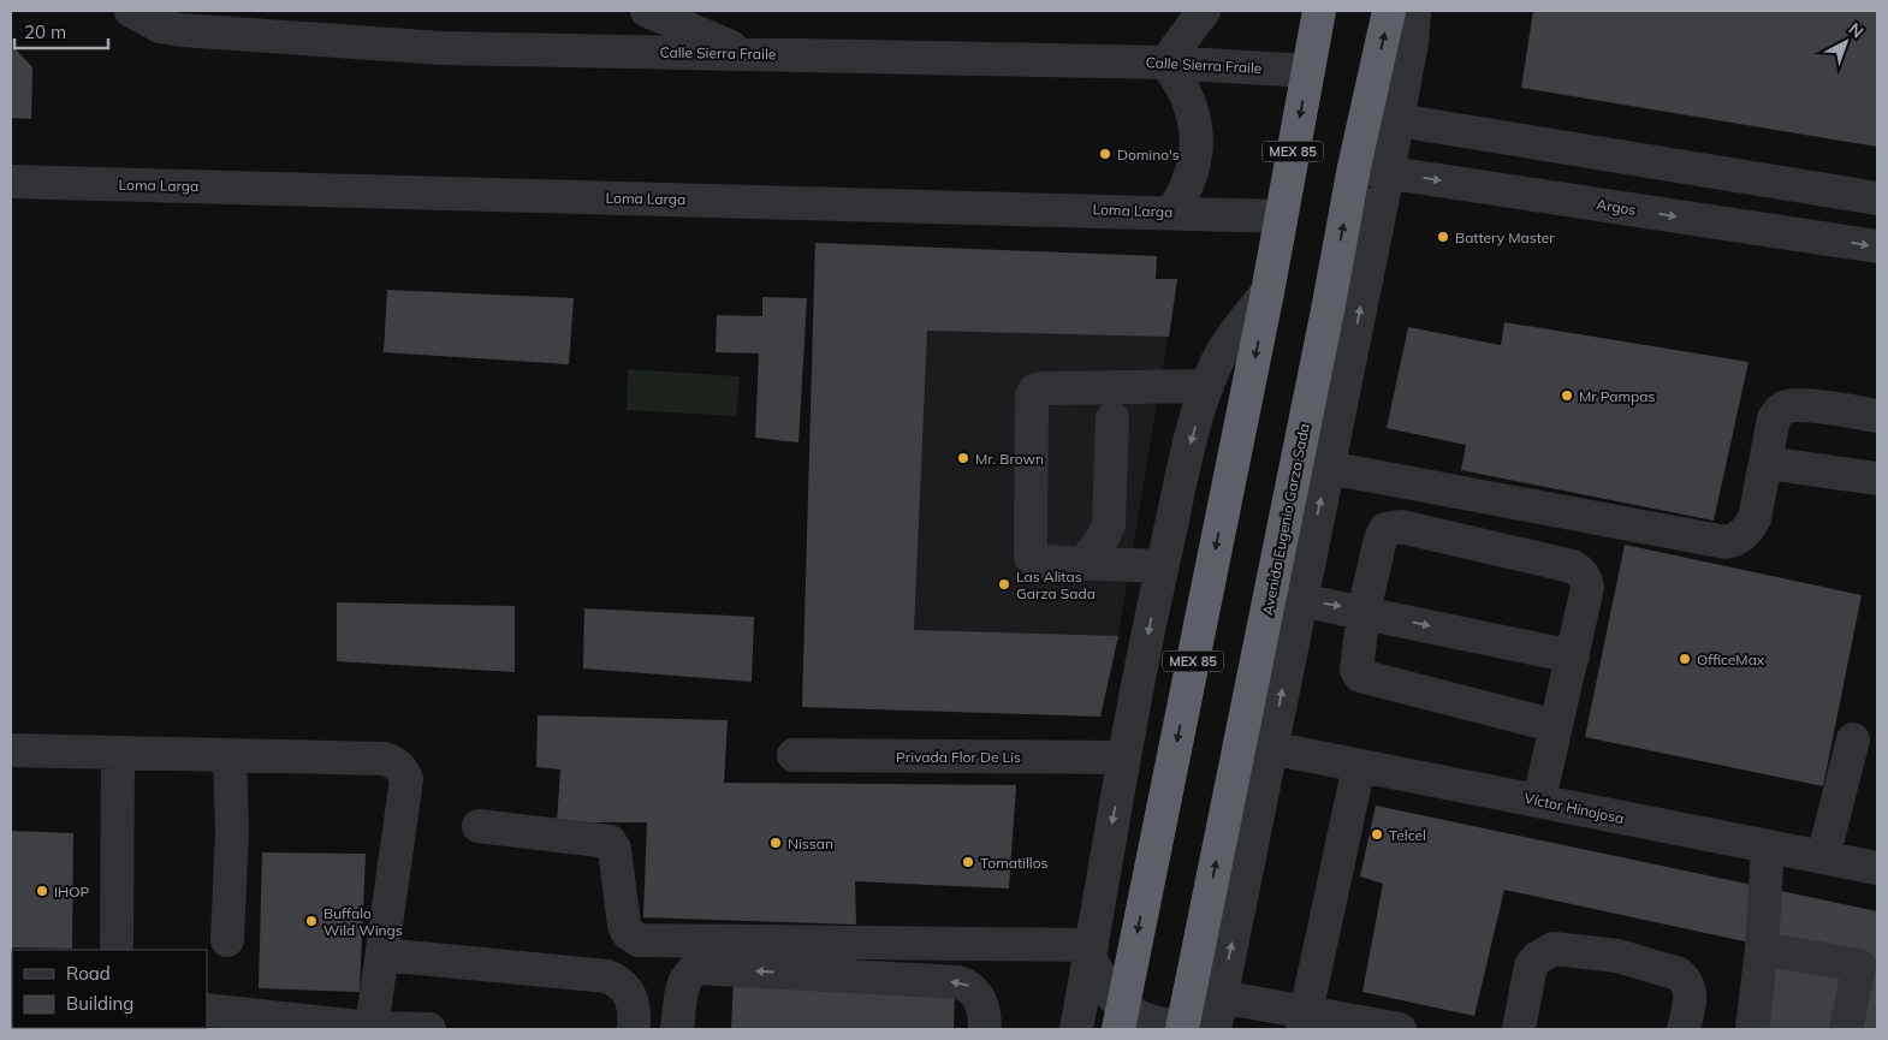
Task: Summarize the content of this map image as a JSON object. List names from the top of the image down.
{
  "streets": {
    "highway": ["MEX 85", "Avenida Eugenio Garza Sada"],
    "street": [
      "Calle Sierra Fraile",
      "Loma Larga",
      "Argos",
      "Privada Flor De Lis",
      "Víctor Hinojosa"
    ]
  },
  "crossings": [
    ["Calle Sierra Fraile", "MEX 85"],
    ["MEX 85", "Loma Larga"],
    ["Argos", "Avenida Eugenio Garza Sada"]
  ],
  "places": [
    "Domino's",
    "Battery Master",
    "Mr Pampas",
    "Mr. Brown",
    "Las Alitas Garza Sada",
    "OfficeMax",
    "Telcel",
    "Nissan",
    "Tomatillos",
    "IHOP",
    "Buffalo Wild Wings"
  ],
  "legend": ["Road", "Building"],
  "scale_bar": "20 m",
  "north": "top right"
}
